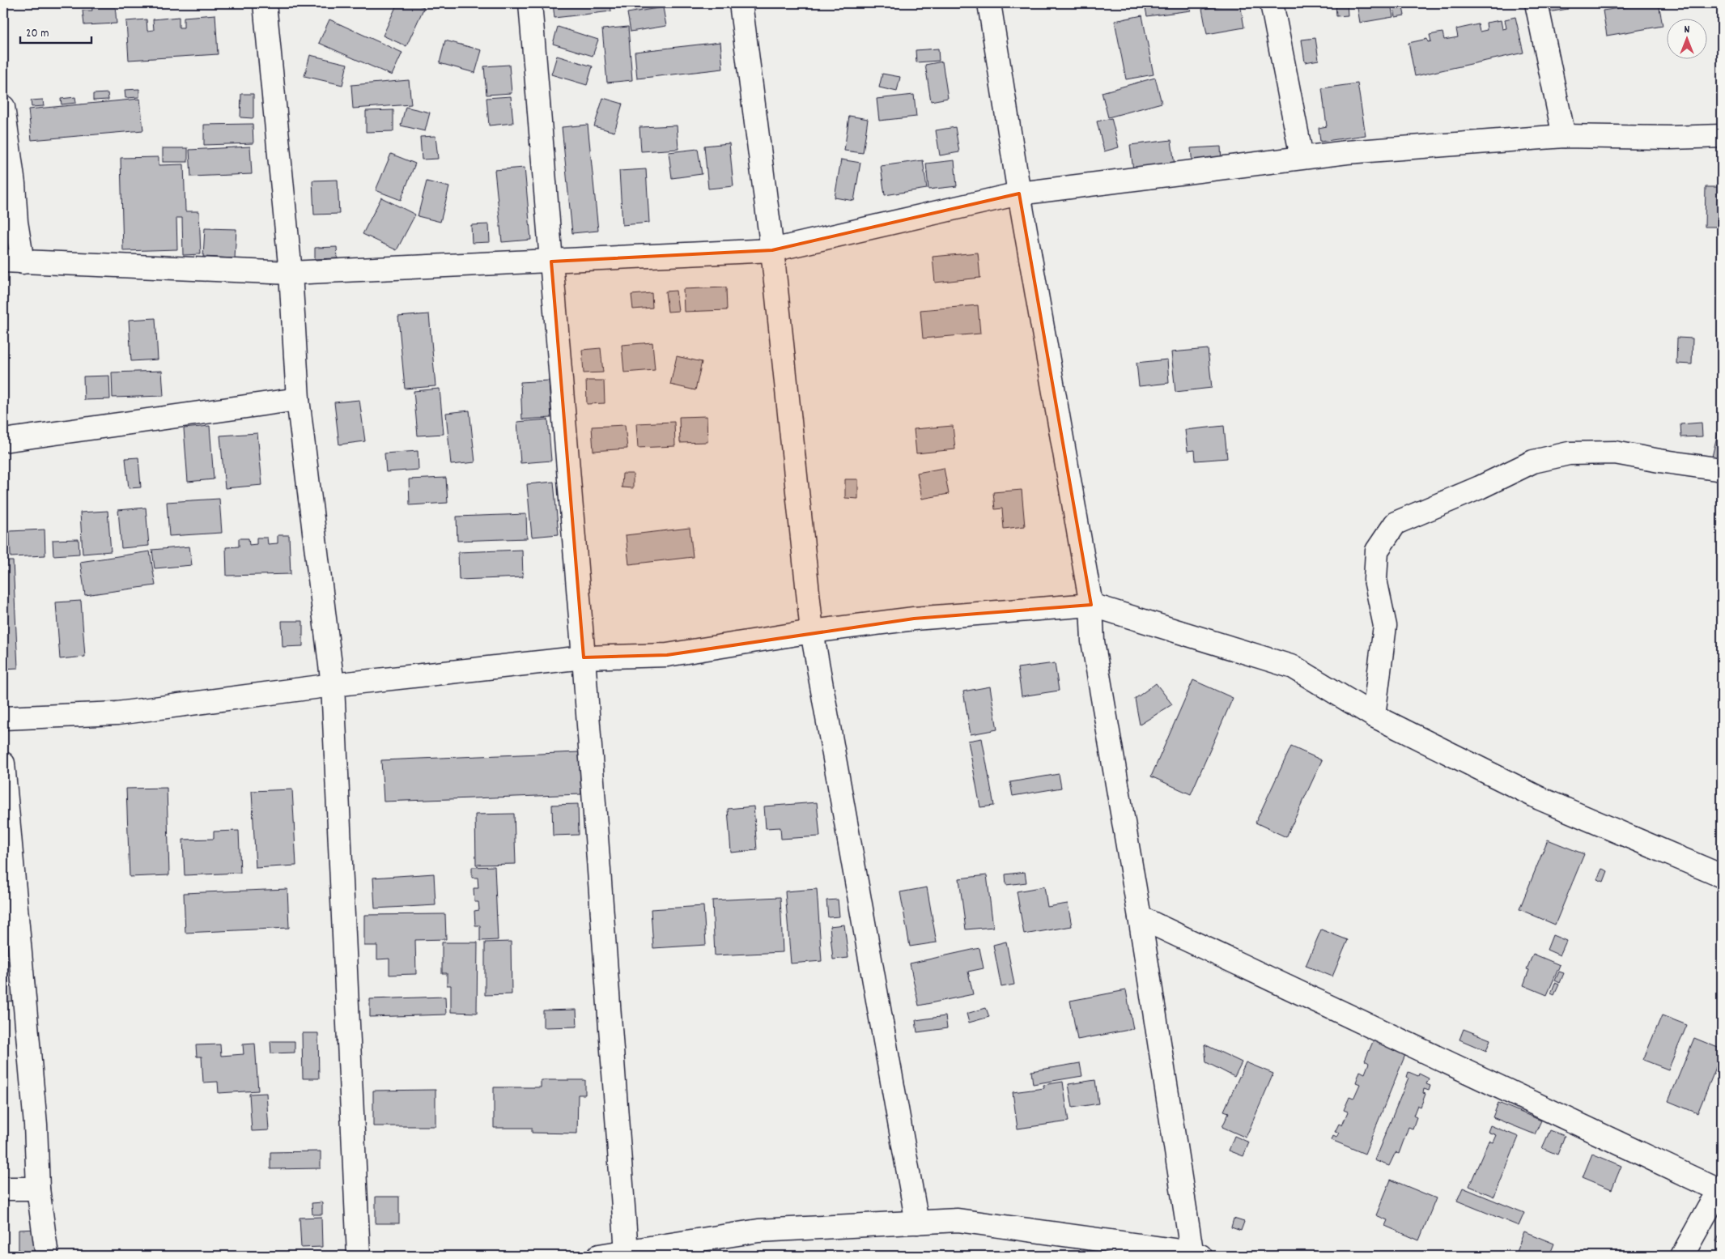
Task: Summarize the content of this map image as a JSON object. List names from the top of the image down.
{
  "scale_bar": "20 m",
  "north": "top"
}
